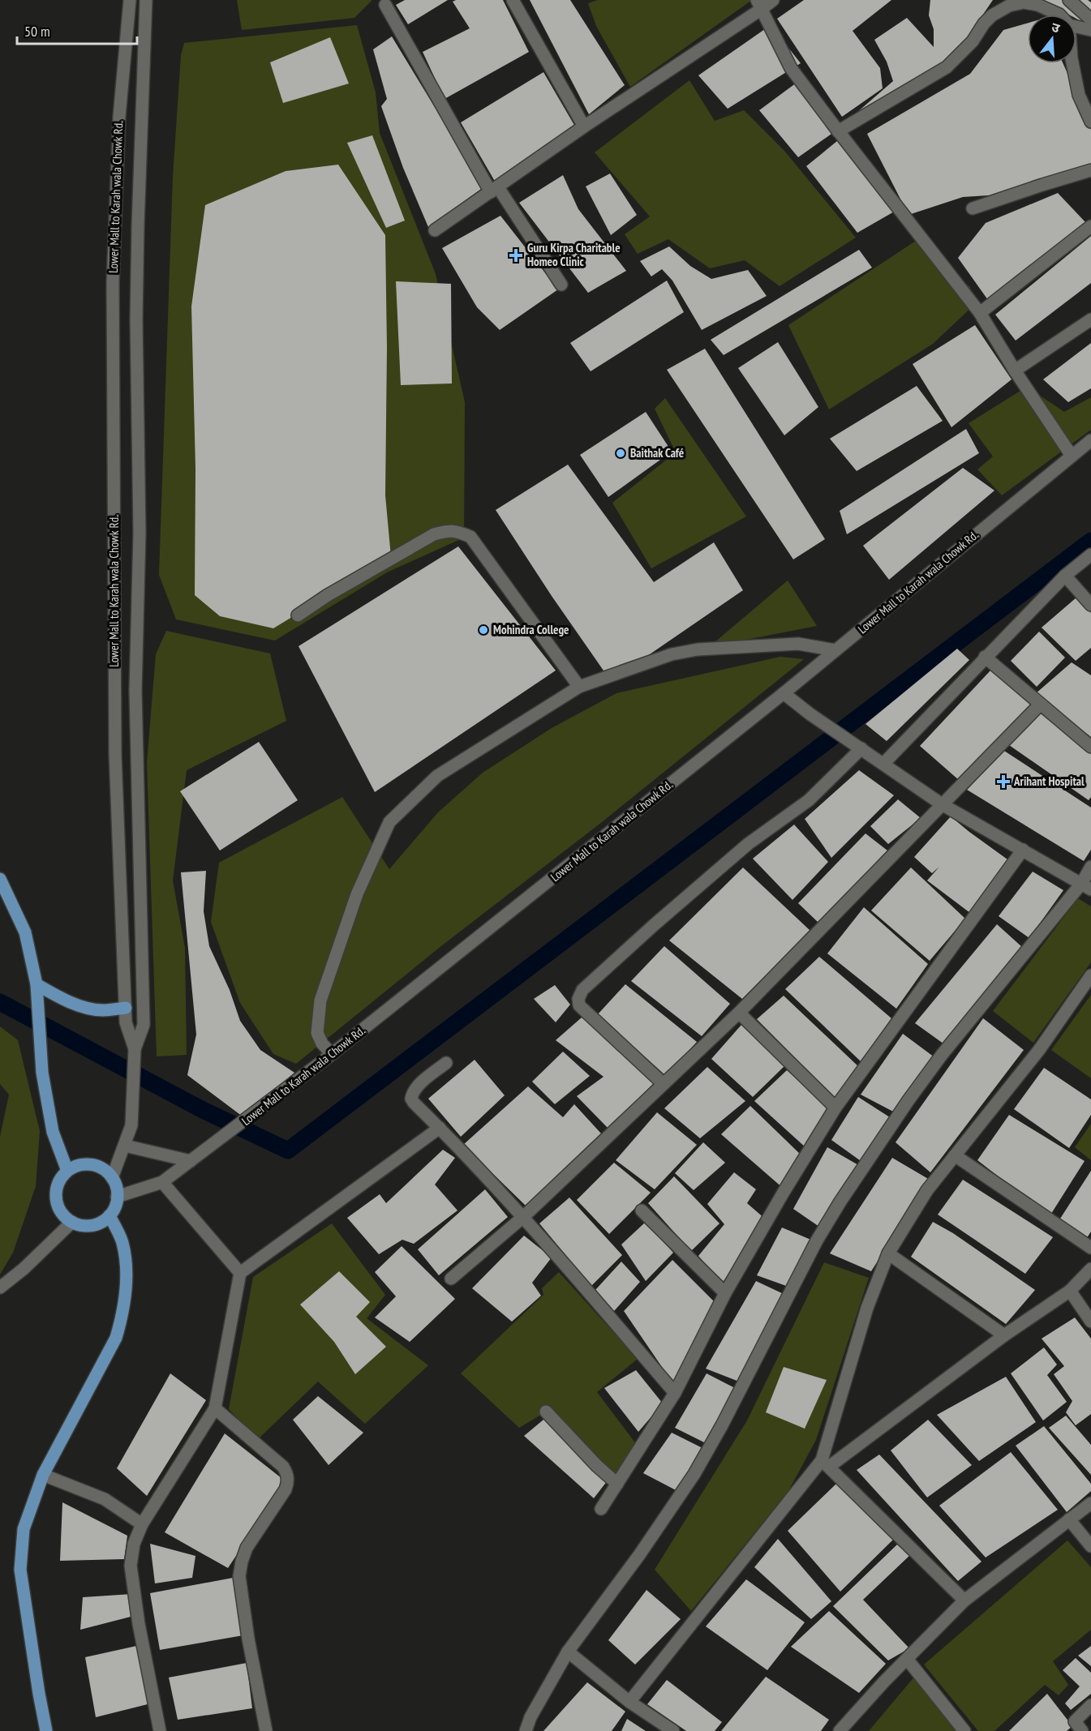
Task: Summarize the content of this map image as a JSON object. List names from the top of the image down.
{
  "streets": {
    "street": ["Lower Mall to Karah wala Chowk Rd."]
  },
  "places": {
    "health": ["Guru Kirpa Charitable Homeo Clinic", "Arihant Hospital"],
    "other": ["Baithak Café", "Mohindra College"]
  },
  "scale_bar": "50 m",
  "north": "top"
}
